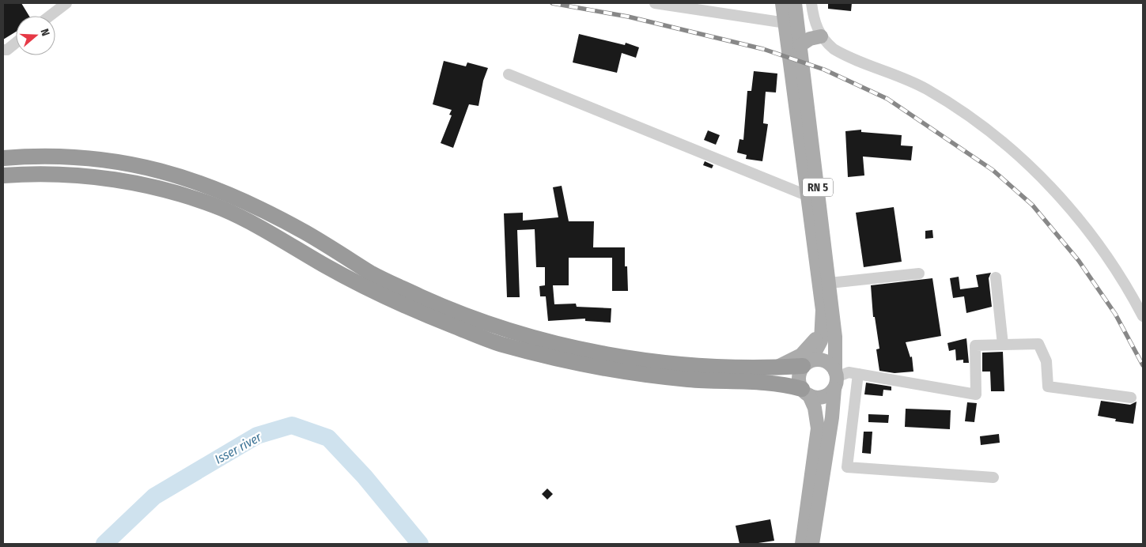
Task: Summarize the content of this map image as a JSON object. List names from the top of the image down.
{
  "streets": {
    "main road": ["RN 5"]
  },
  "water": ["Isser river"],
  "north": "right"
}
